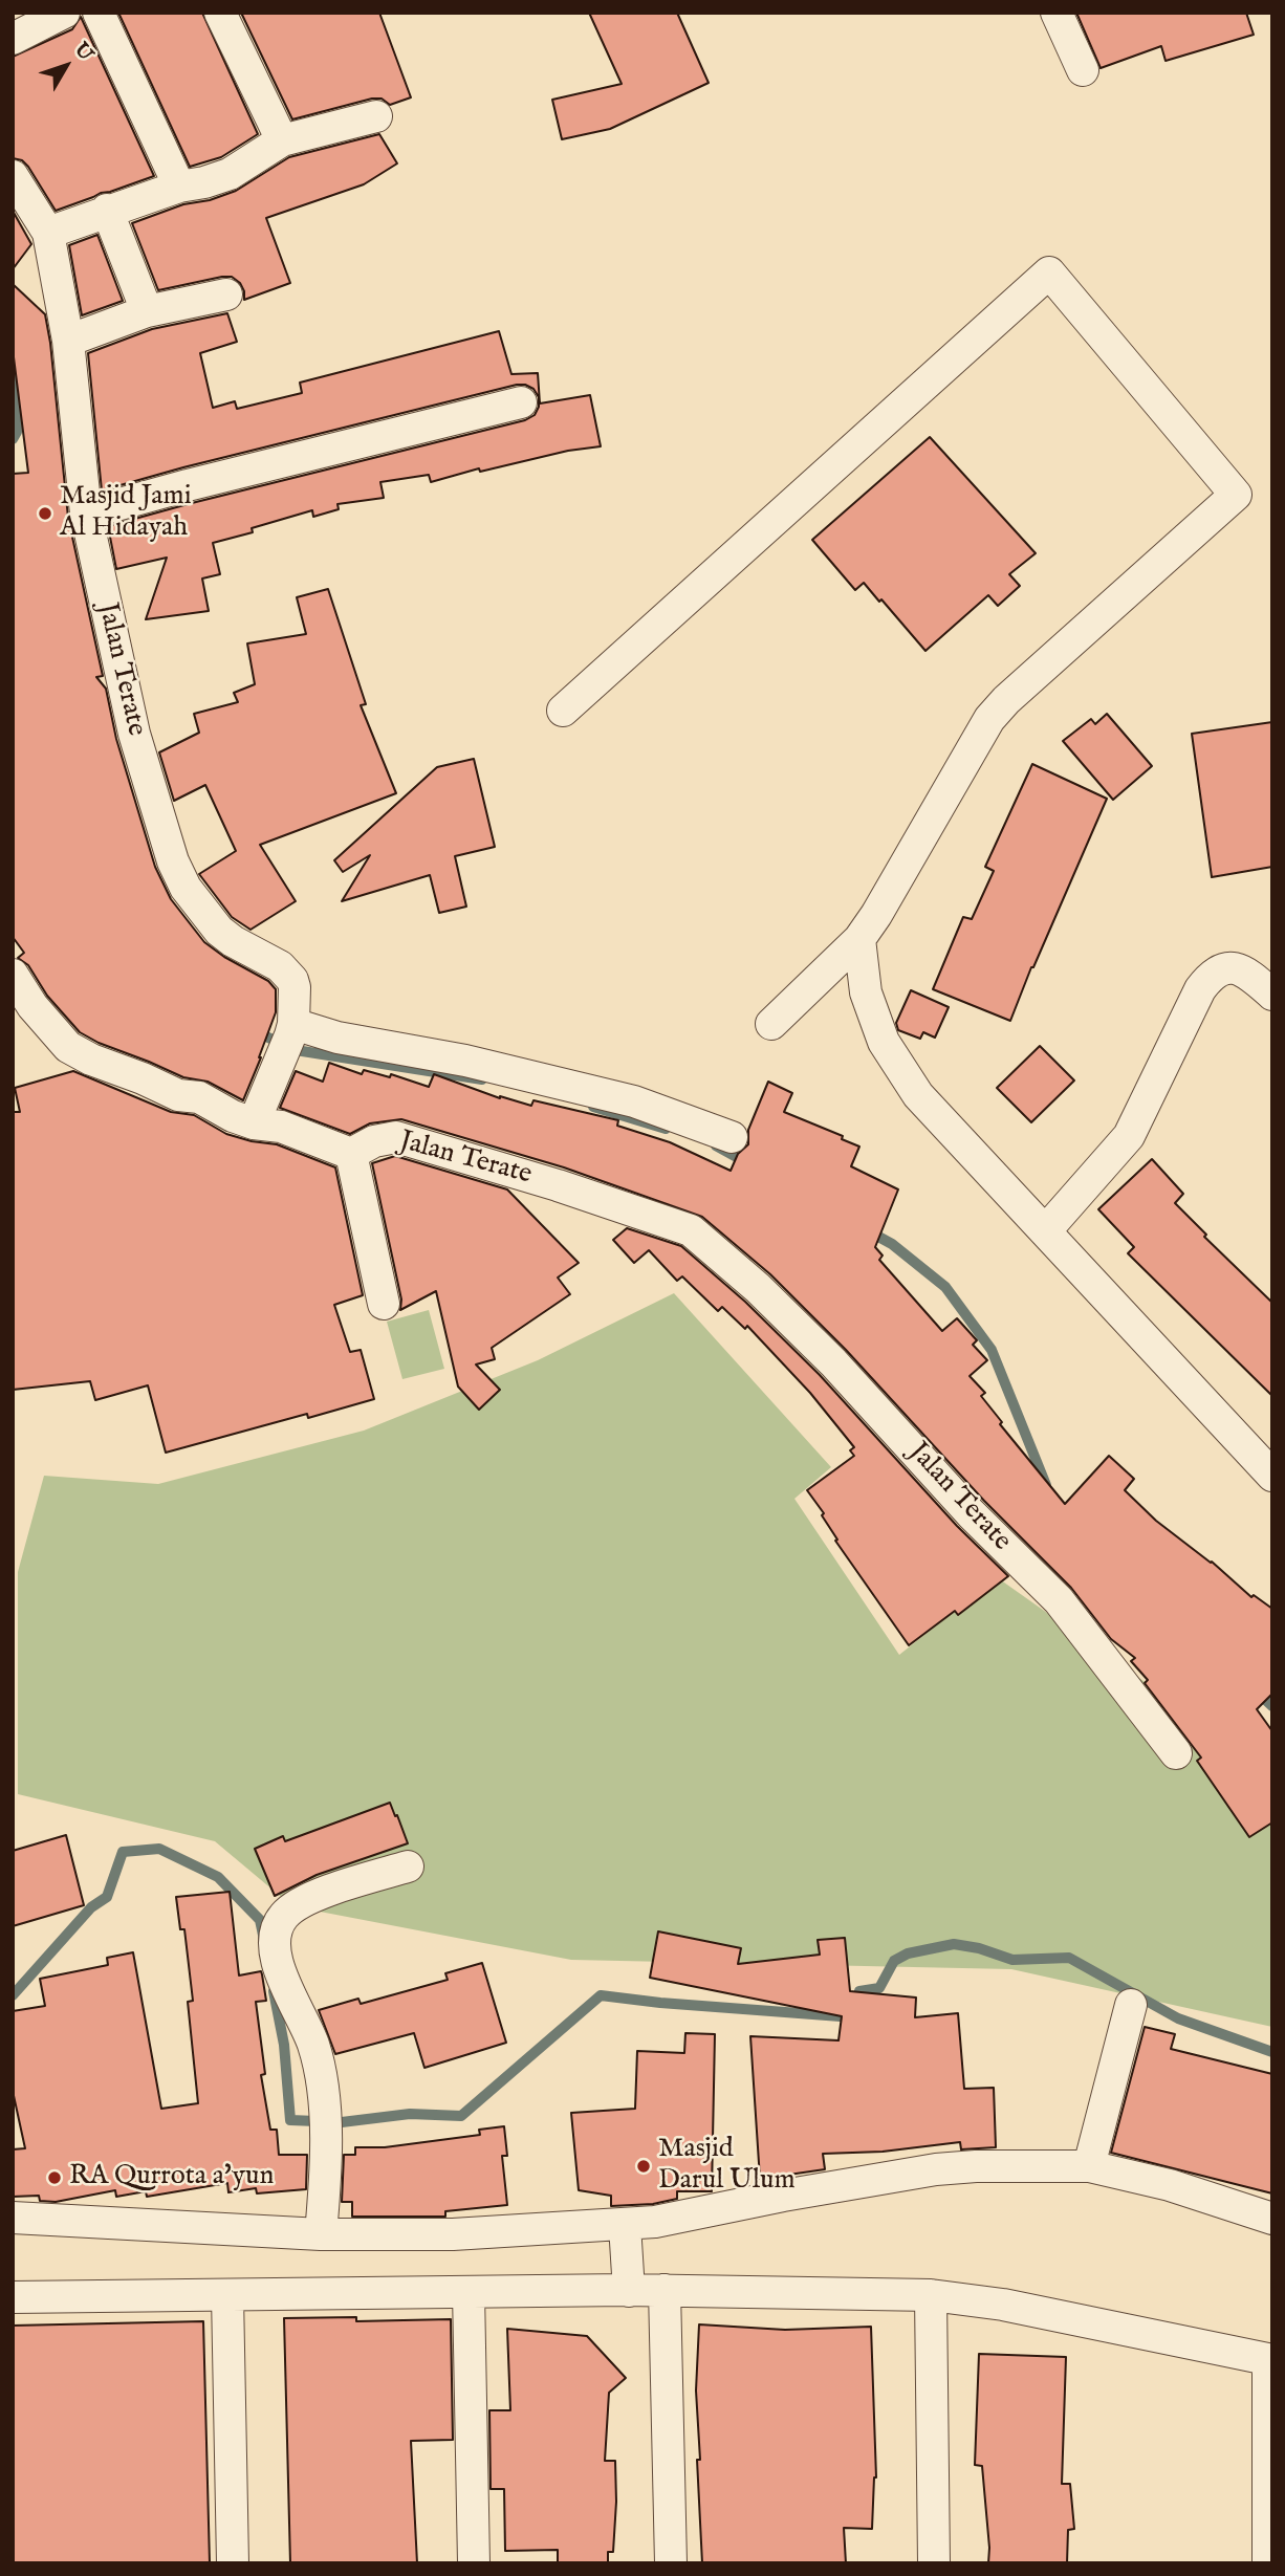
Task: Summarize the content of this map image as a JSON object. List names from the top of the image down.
{
  "streets": {
    "street": ["Jalan Terate"]
  },
  "places": ["Masjid Jami Al Hidayah", "Masjid Darul Ulum", "RA Qurrota a'yun"],
  "north": "top right"
}
